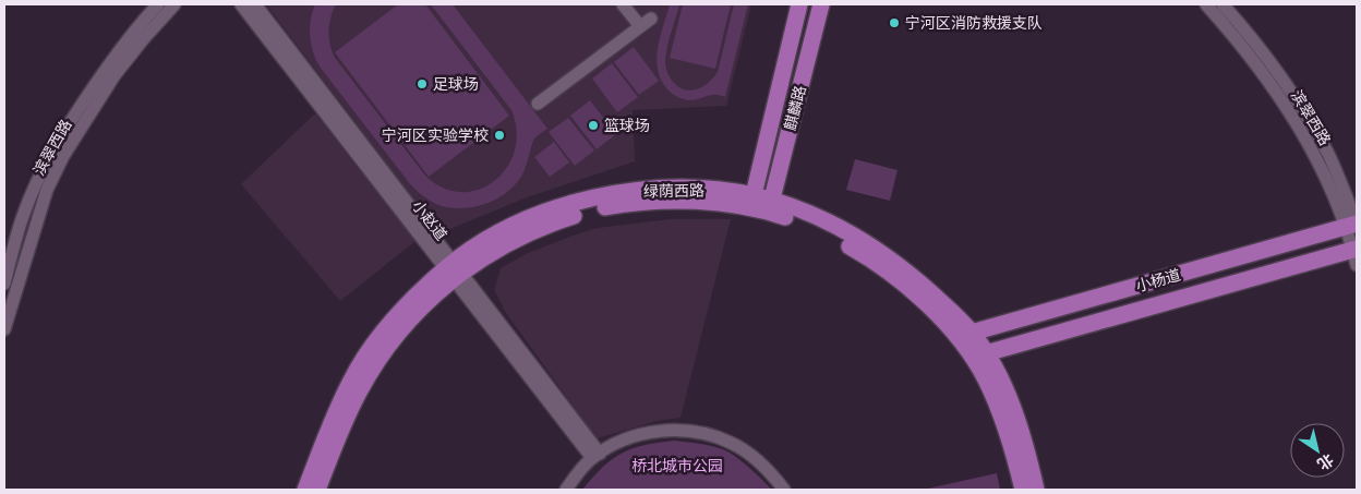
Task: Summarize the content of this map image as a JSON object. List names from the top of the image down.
{
  "streets": {
    "main road": ["麒麟路", "绿荫西路", "小杨道"],
    "street": ["滨翠西路", "小赵道"]
  },
  "crossings": [
    ["麒麟路", "绿荫西路"],
    ["滨翠西路", "小杨道"],
    ["绿荫西路", "小赵道"],
    ["绿荫西路", "小杨道"]
  ],
  "parks": ["桥北城市公园"],
  "places": [
    "宁河区消防救援支队",
    "足球场",
    "篮球场",
    "宁河区实验学校"
  ],
  "north": "bottom right"
}
